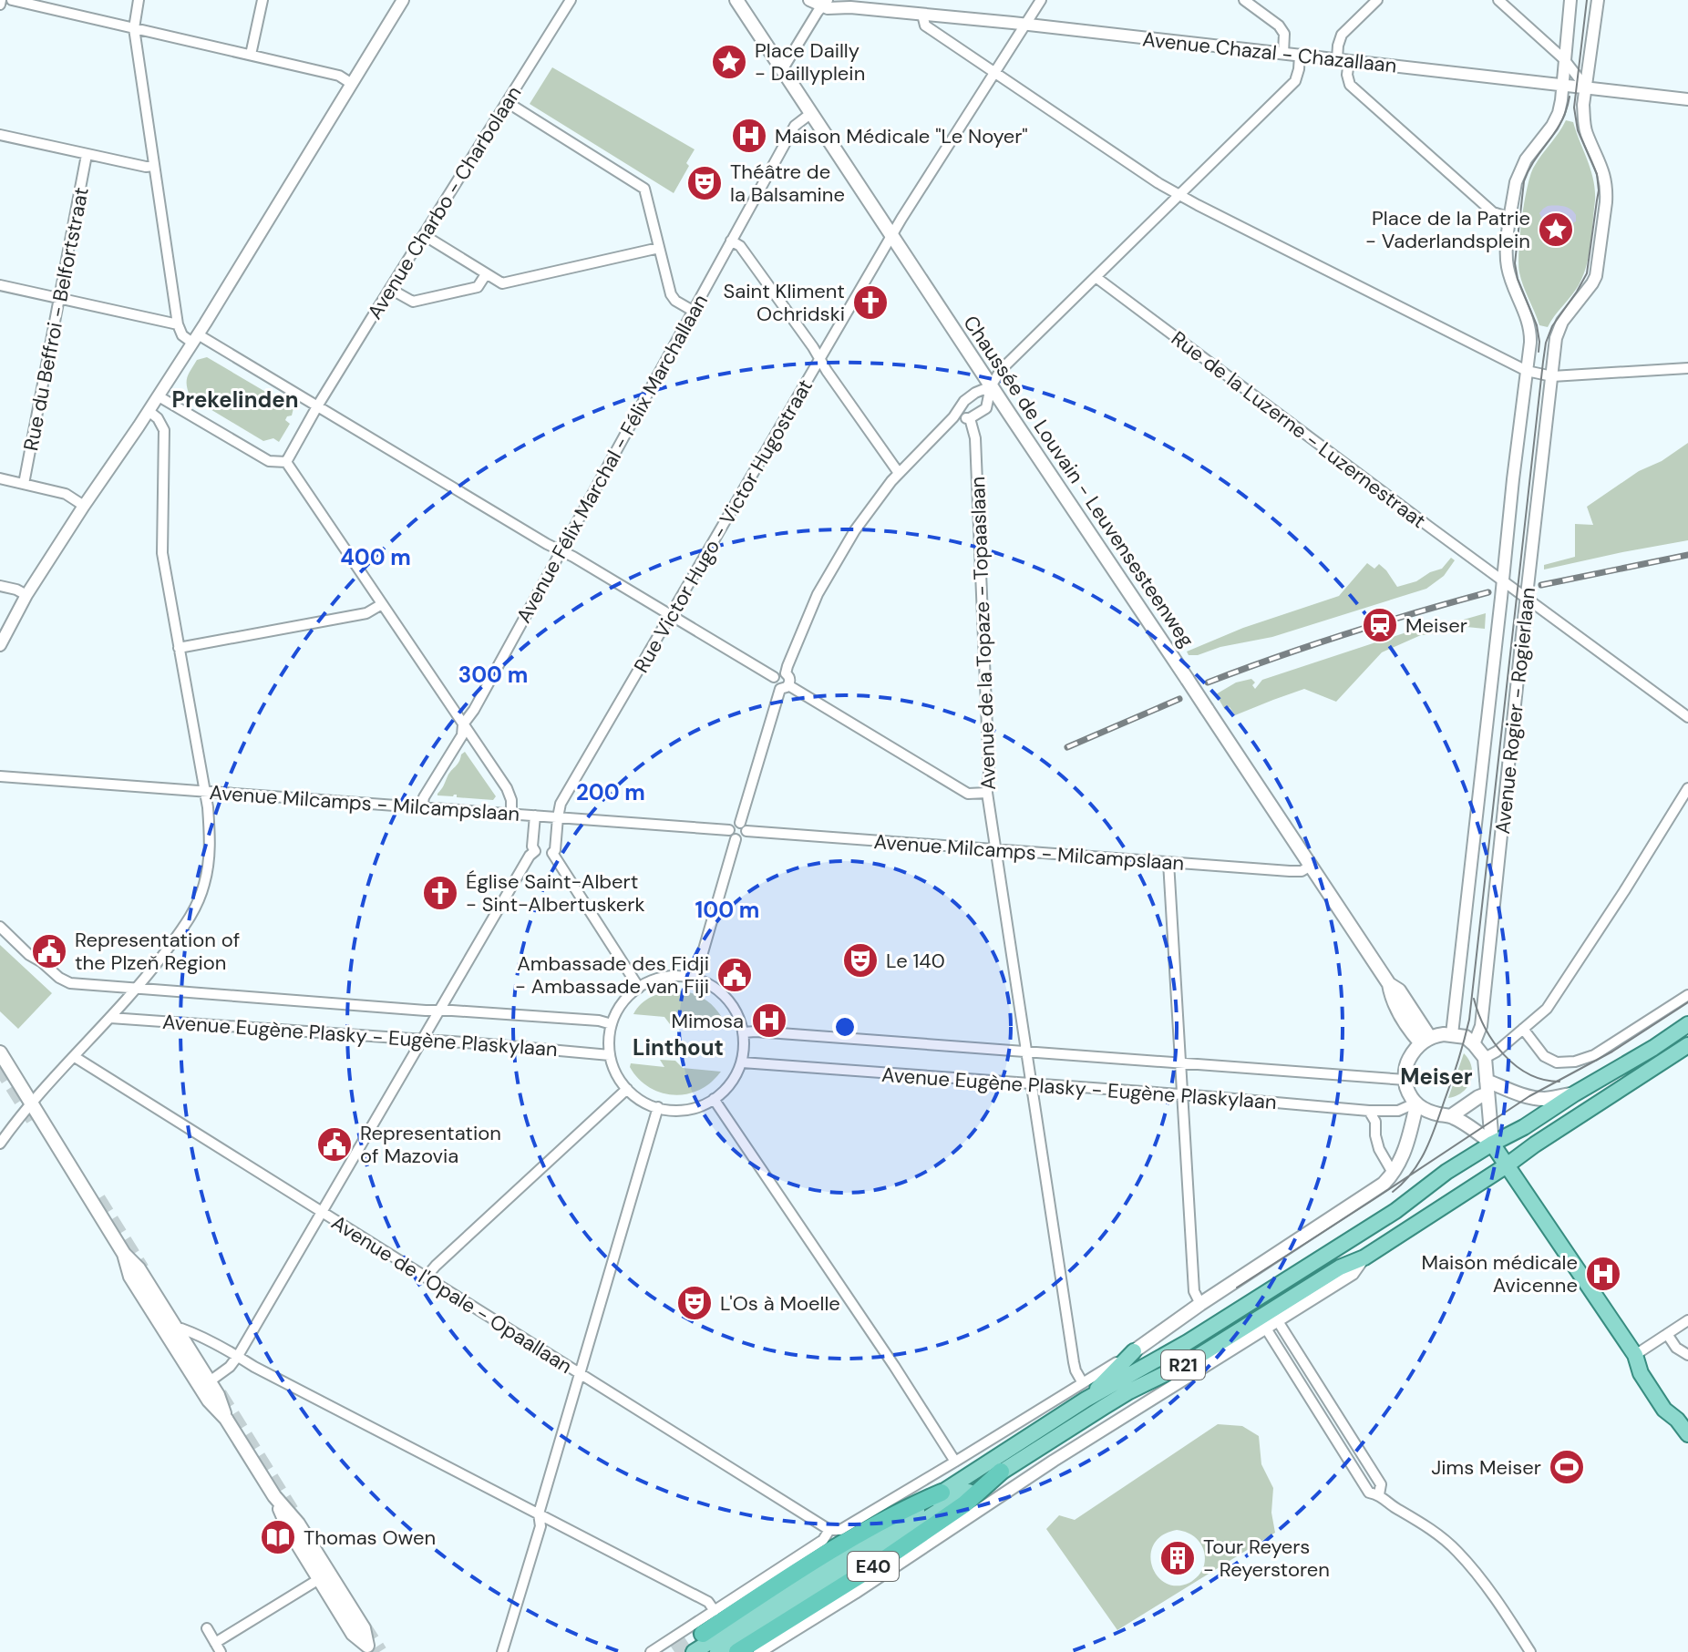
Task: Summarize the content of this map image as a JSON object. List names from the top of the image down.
{
  "streets": {
    "highway": ["E40"],
    "main road": ["Chaussée de Louvain - Leuvensesteenweg", "R21"],
    "street": [
      "Avenue Chazal - Chazallaan",
      "Avenue Charbo - Charbolaan",
      "Rue du Beffroi - Belfortstraat",
      "Rue de la Luzerne - Luzernestraat",
      "Avenue Félix Marchal - Félix Marchallaan",
      "Rue Victor Hugo - Victor Hugostraat",
      "Avenue de la Topaze - Topaaslaan",
      "Avenue Rogier - Rogierlaan",
      "Avenue Milcamps - Milcampslaan",
      "Avenue Eugène Plasky - Eugène Plaskylaan",
      "Avenue de l'Opale - Opaallaan"
    ]
  },
  "crossings": [
    ["Avenue Chazal - Chazallaan", "Rue Victor Hugo - Victor Hugostraat"],
    ["Rue de la Luzerne - Luzernestraat", "Avenue Rogier - Rogierlaan"],
    ["Avenue Félix Marchal - Félix Marchallaan", "Chaussée de Louvain - Leuvensesteenweg"],
    ["Avenue Félix Marchal - Félix Marchallaan", "Avenue Milcamps - Milcampslaan"],
    ["Chaussée de Louvain - Leuvensesteenweg", "Rue Victor Hugo - Victor Hugostraat"],
    ["Chaussée de Louvain - Leuvensesteenweg", "Avenue Rogier - Rogierlaan"],
    ["Chaussée de Louvain - Leuvensesteenweg", "Avenue Milcamps - Milcampslaan"],
    ["Chaussée de Louvain - Leuvensesteenweg", "Avenue Eugène Plasky - Eugène Plaskylaan"],
    ["Rue Victor Hugo - Victor Hugostraat", "Avenue Milcamps - Milcampslaan"],
    ["Avenue de la Topaze - Topaaslaan", "Avenue Milcamps - Milcampslaan"],
    ["Avenue de la Topaze - Topaaslaan", "Avenue Eugène Plasky - Eugène Plaskylaan"],
    ["Avenue Rogier - Rogierlaan", "Avenue Eugène Plasky - Eugène Plaskylaan"],
    ["R21", "E40"]
  ],
  "districts": ["Prekelinden", "Linthout", "Meiser"],
  "places": {
    "place": ["Place Dailly - Daillyplein", "Place de la Patrie - Vaderlandsplein"],
    "hospital": ["Maison Médicale \"Le Noyer\"", "Mimosa", "Maison médicale Avicenne"],
    "theatre": ["Théâtre de la Balsamine", "Le 140", "L'Os à Moelle"],
    "church": ["Saint Kliment Ochridski", "Église Saint-Albert - Sint-Albertuskerk"],
    "station": ["Meiser"],
    "public building": ["Representation of the Plzeň Region", "Ambassade des Fidji - Ambassade van Fiji", "Representation of Mazovia"],
    "sports": ["Jims Meiser"],
    "library": ["Thomas Owen"],
    "building": ["Tour Reyers - Reyerstoren"]
  },
  "rings": [
    "400 m",
    "300 m",
    "200 m",
    "100 m"
  ]
}
